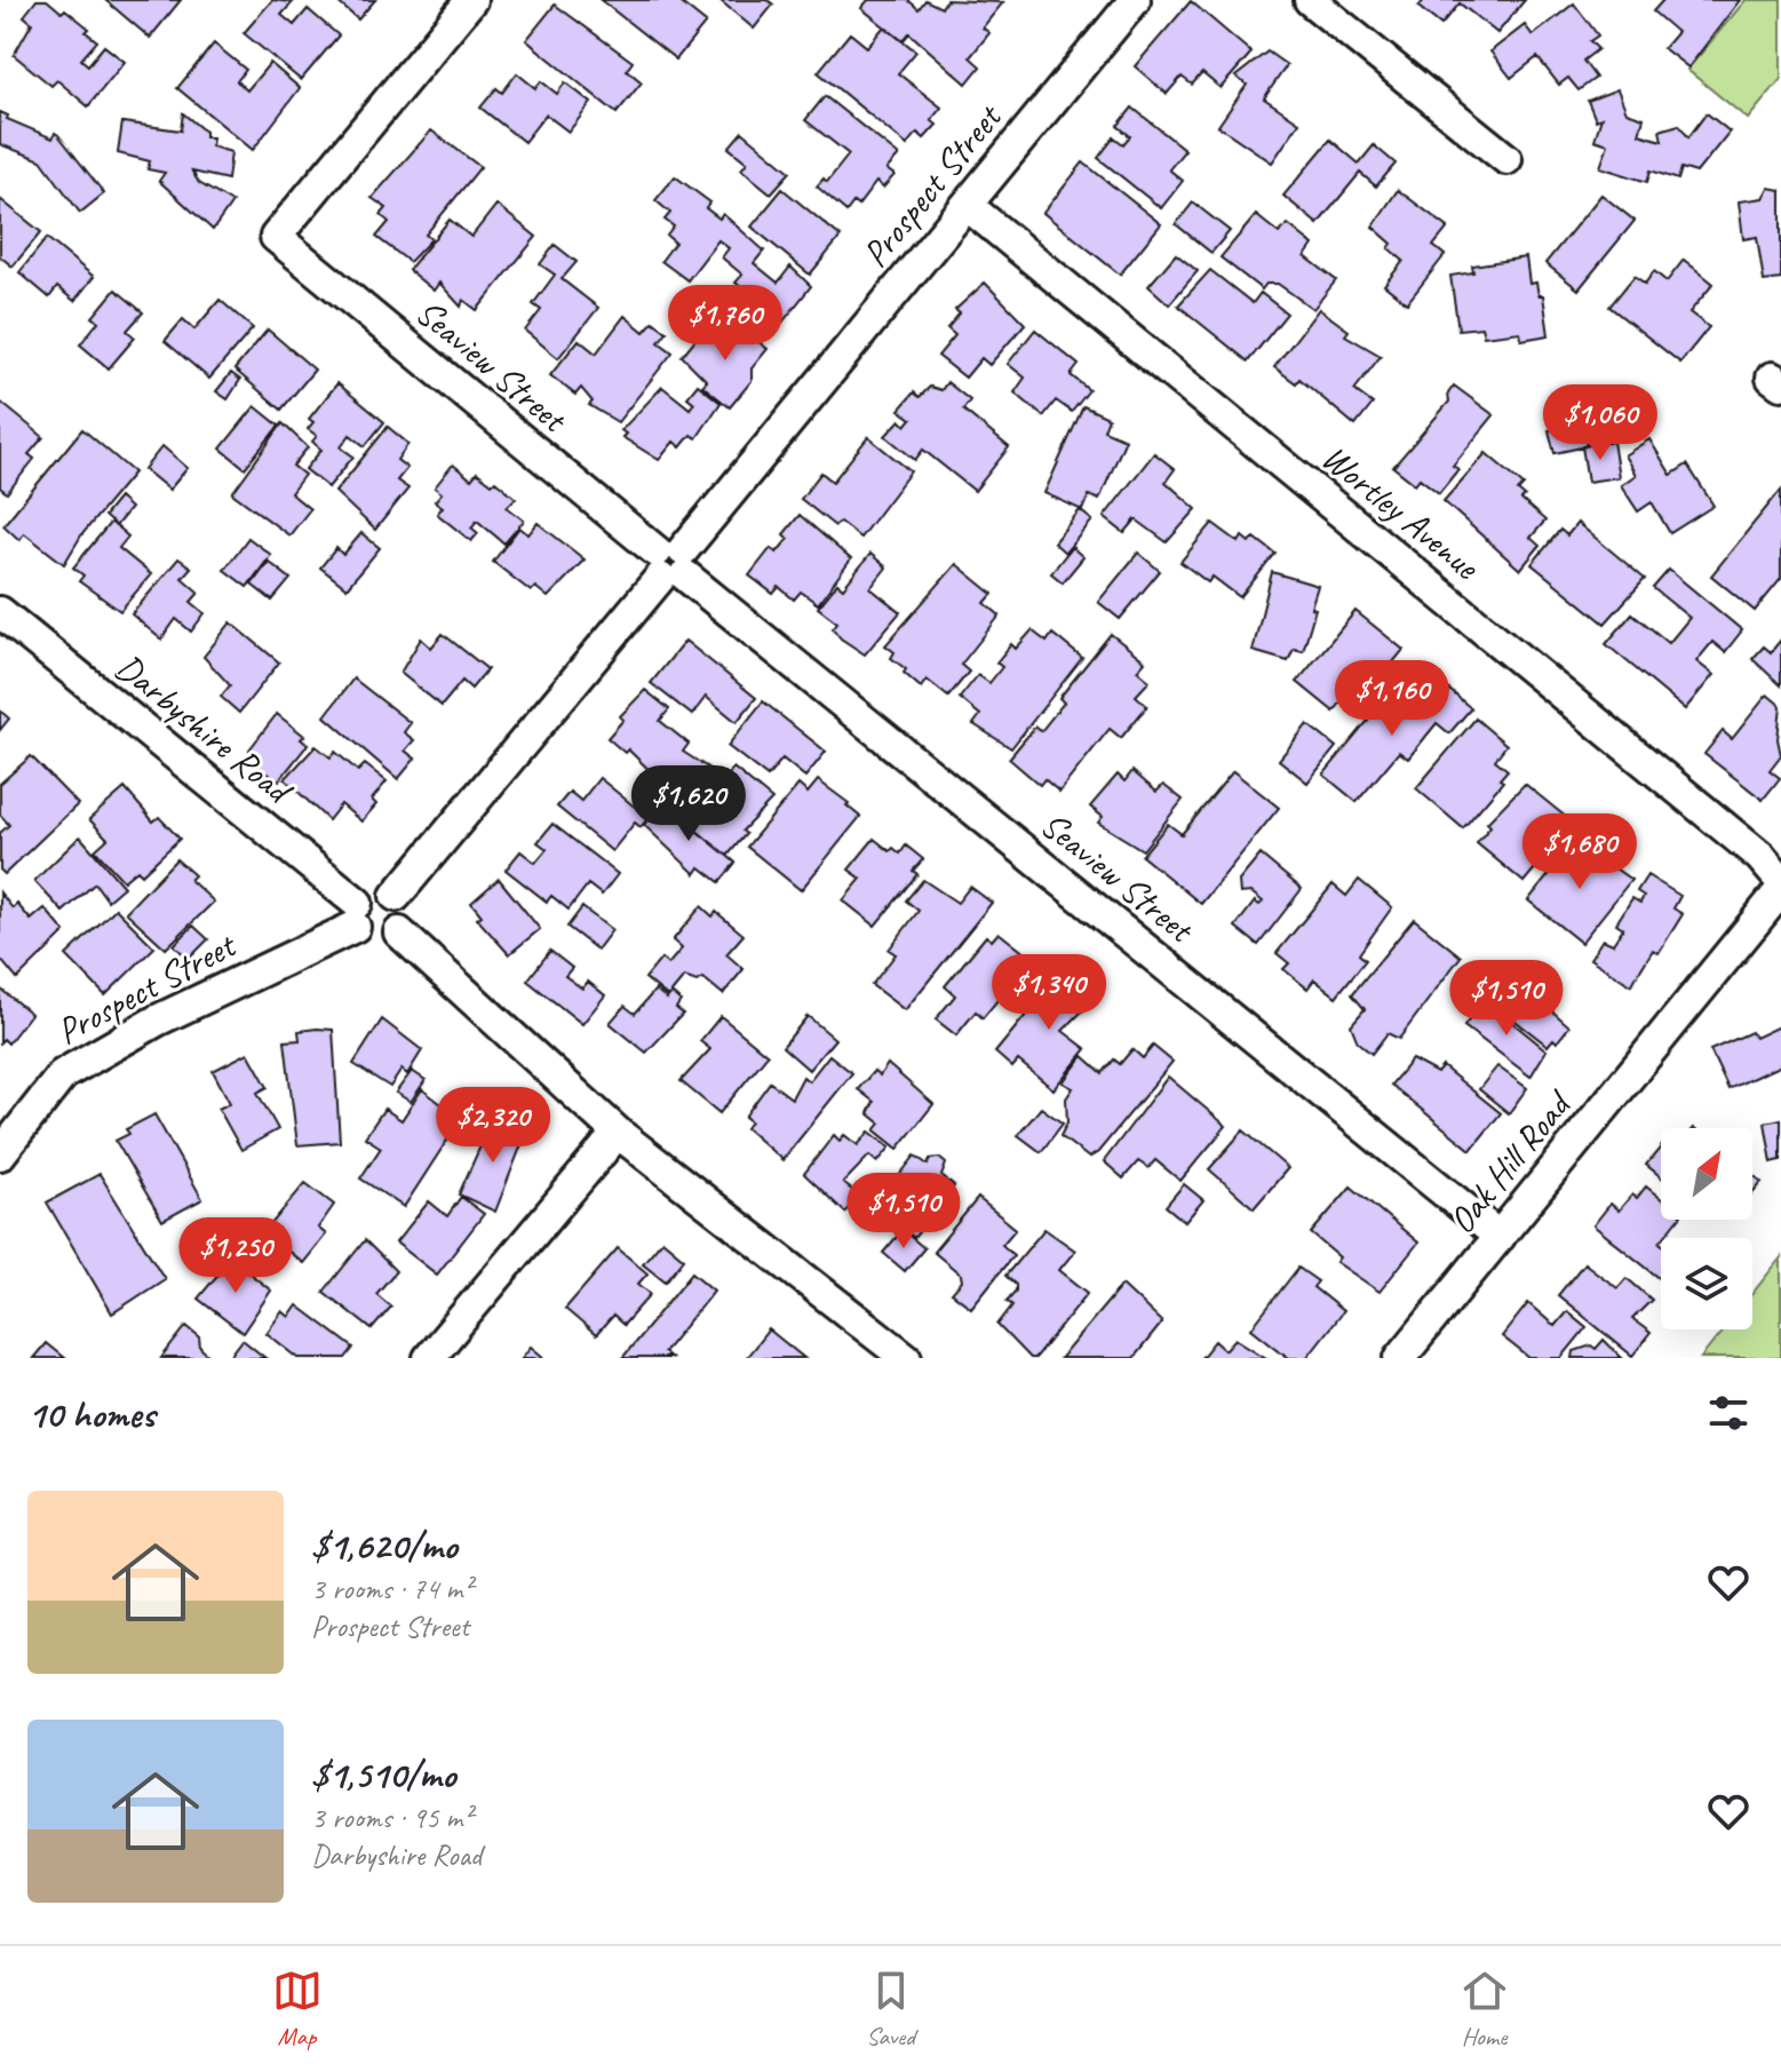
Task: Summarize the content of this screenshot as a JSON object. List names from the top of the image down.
{
  "streets": {
    "street": [
      "Prospect Street",
      "Seaview Street",
      "Wortley Avenue",
      "Darbyshire Road",
      "Oak Hill Road"
    ]
  },
  "crossings": [
    ["Prospect Street", "Seaview Street"],
    ["Prospect Street", "Wortley Avenue"],
    ["Prospect Street", "Darbyshire Road"],
    ["Seaview Street", "Oak Hill Road"]
  ],
  "north": "top right",
  "page": {
    "price": [
      "$1,760",
      "$1,060",
      "$1,160",
      "$1,620",
      "$1,680",
      "$1,340",
      "$1,510",
      "$2,320",
      "$1,510",
      "$1,250"
    ],
    "heading": "10 homes",
    "list": [
      {
        "name": "$1,620/mo",
        "note": "3 rooms · 74 m² · Prospect Street"
      },
      {
        "name": "$1,510/mo",
        "note": "3 rooms · 95 m² · Darbyshire Road"
      }
    ],
    "tabs": ["Map", "Saved", "Home"]
  }
}
